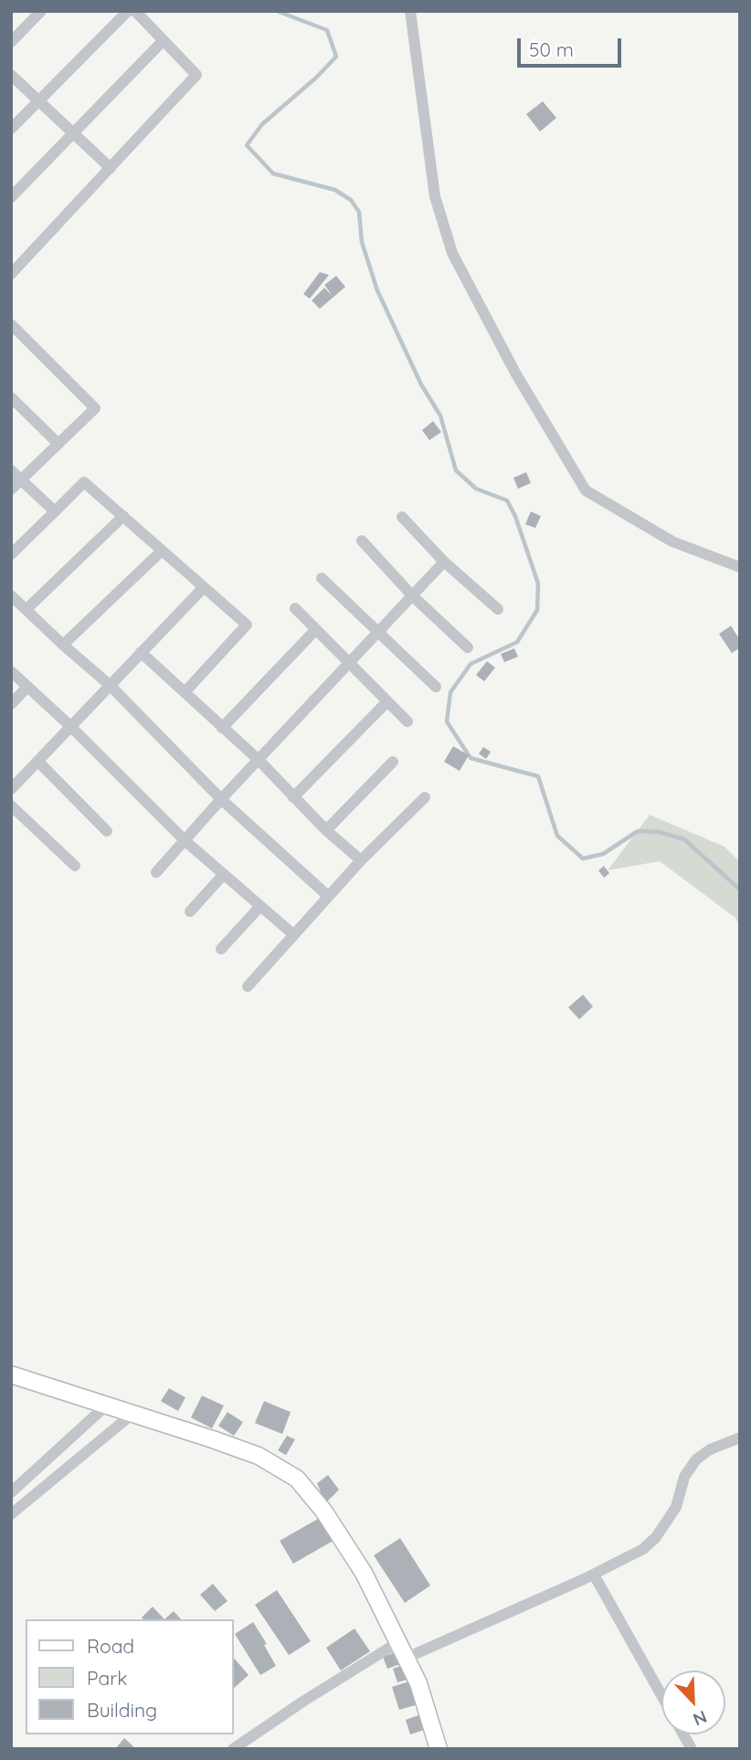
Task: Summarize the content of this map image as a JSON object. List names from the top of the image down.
{
  "legend": ["Road", "Park", "Building"],
  "scale_bar": "50 m",
  "north": "bottom right"
}
